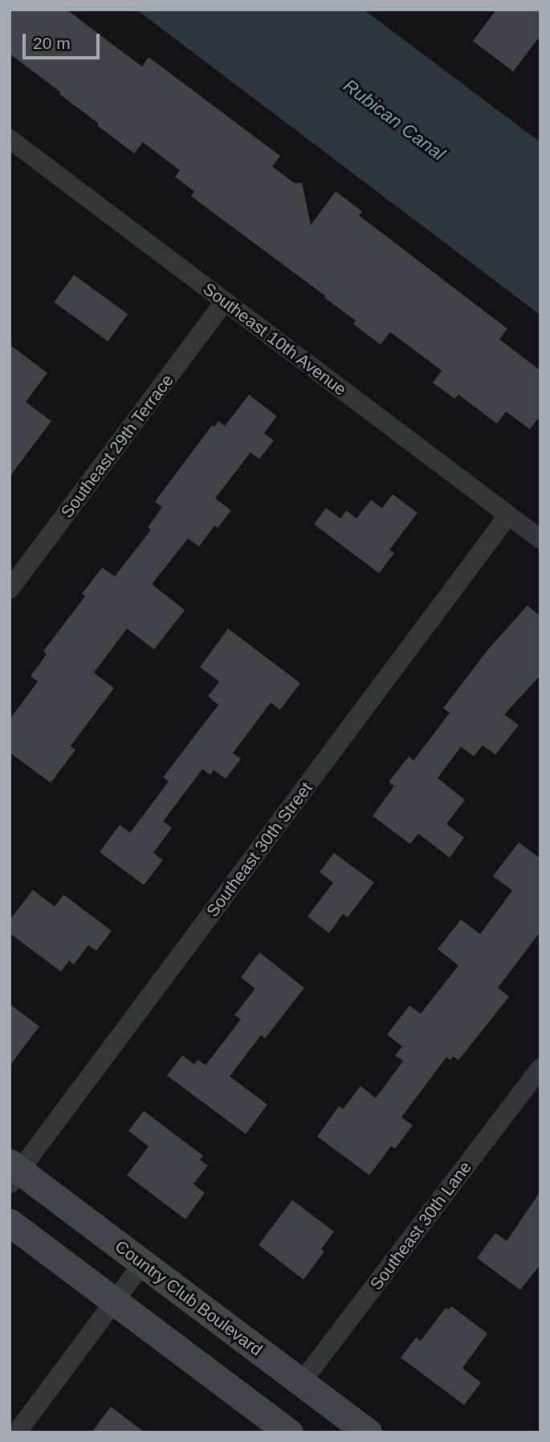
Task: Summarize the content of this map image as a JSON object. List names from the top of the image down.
{
  "streets": {
    "main road": ["Country Club Boulevard"],
    "street": [
      "Southeast 10th Avenue",
      "Southeast 29th Terrace",
      "Southeast 30th Street",
      "Southeast 30th Lane"
    ]
  },
  "crossings": [
    ["Southeast 10th Avenue", "Southeast 29th Terrace"],
    ["Southeast 10th Avenue", "Southeast 30th Street"],
    ["Southeast 30th Street", "Country Club Boulevard"],
    ["Southeast 30th Lane", "Country Club Boulevard"]
  ],
  "water": ["Rubican Canal"],
  "scale_bar": "20 m"
}
